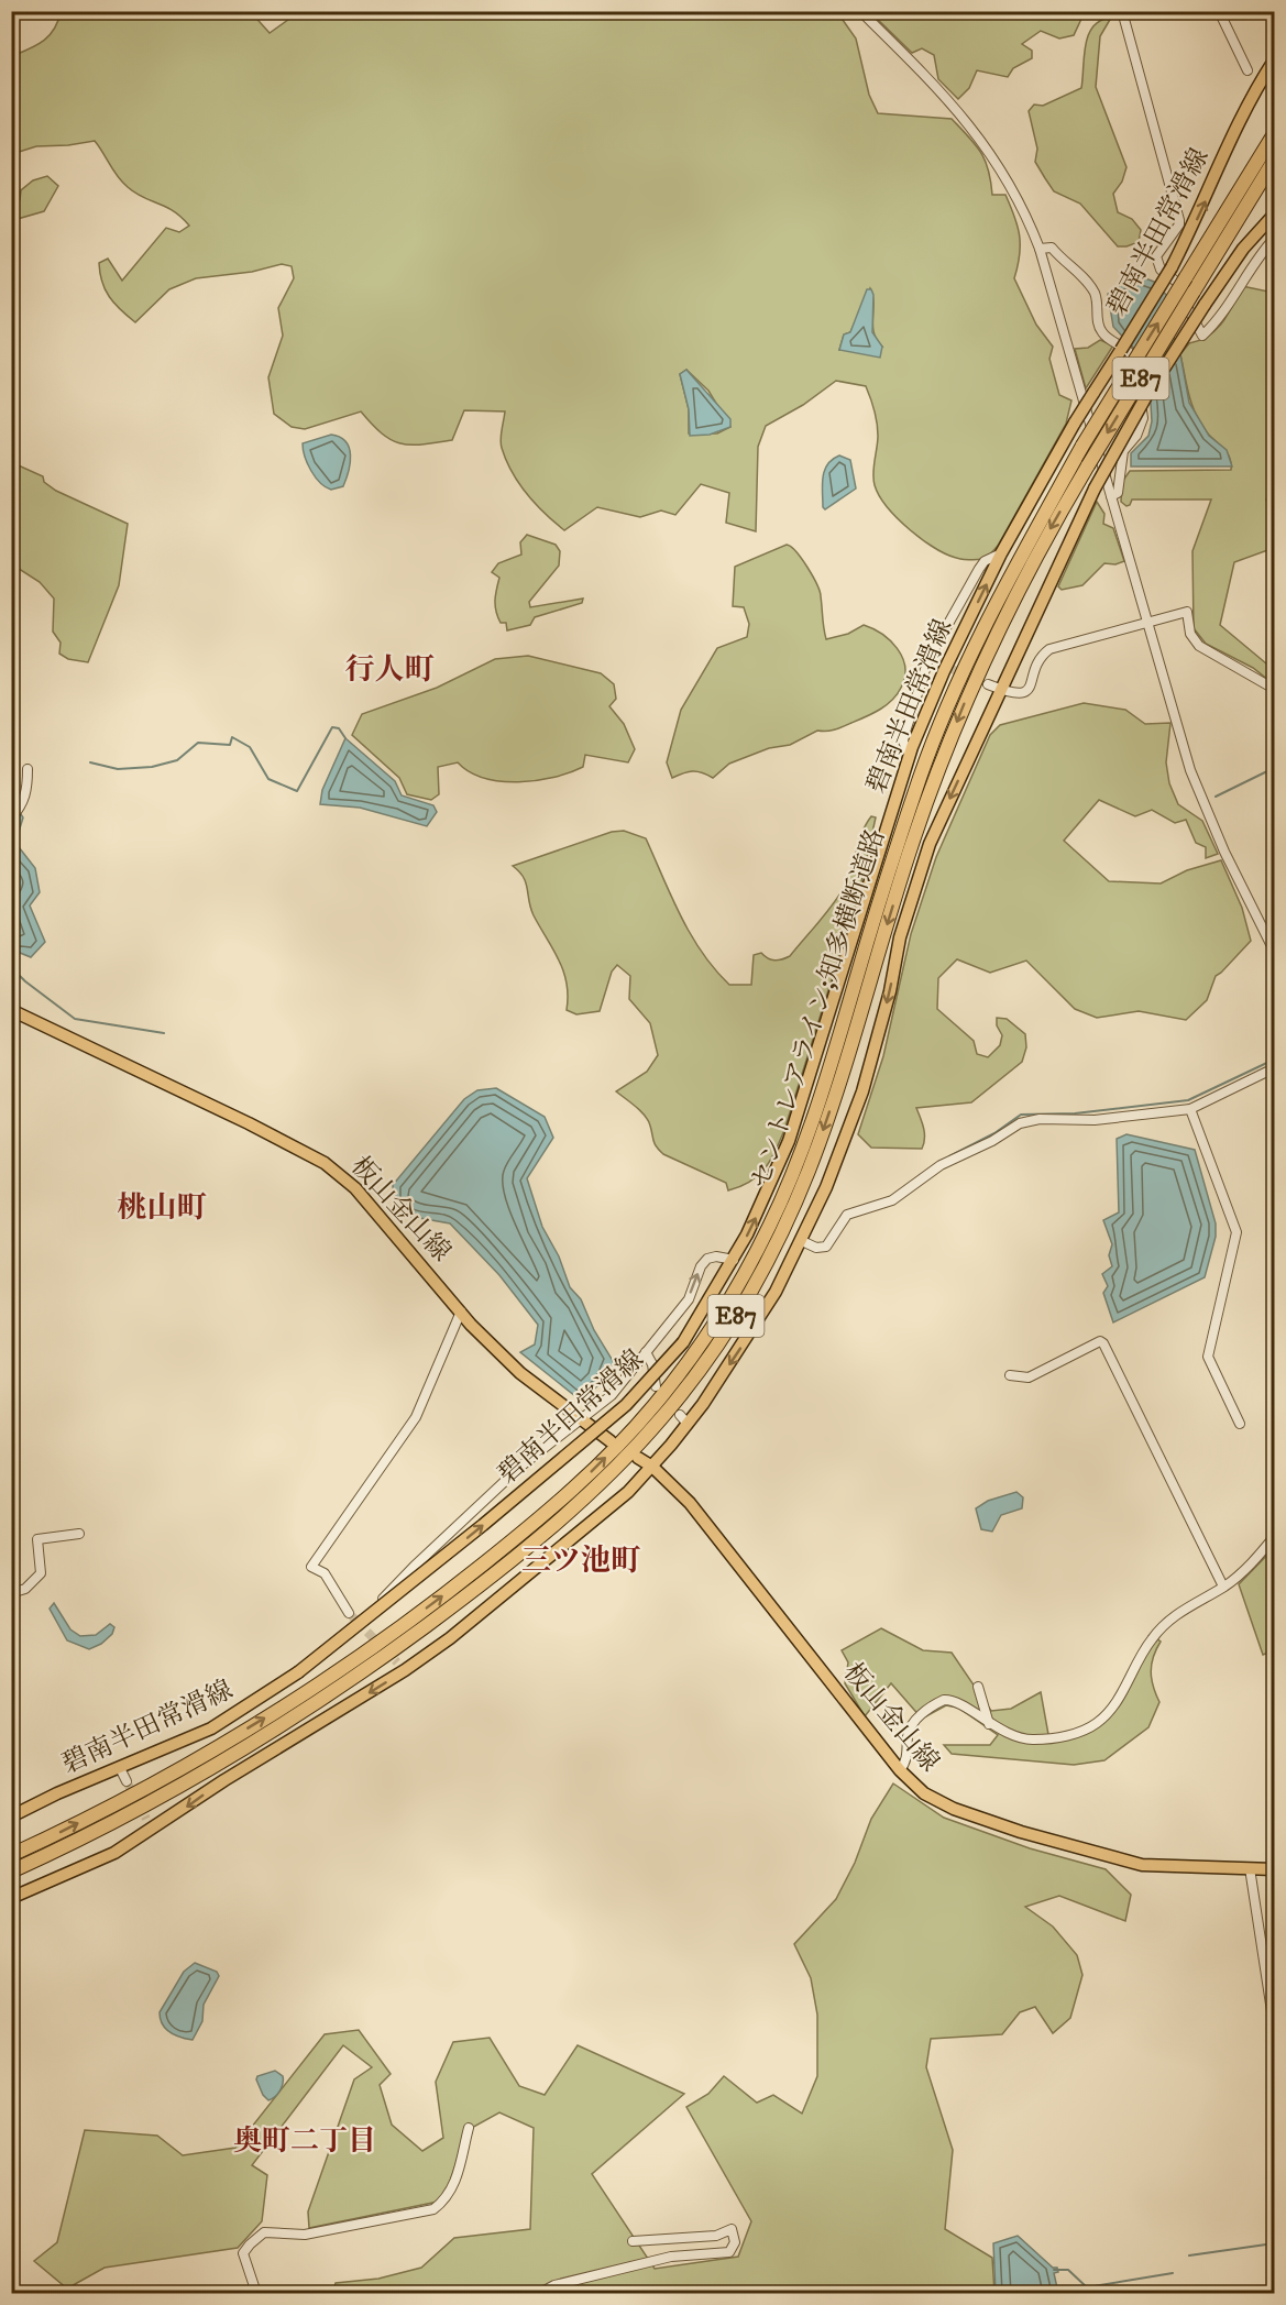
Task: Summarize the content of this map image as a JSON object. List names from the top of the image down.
{
  "streets": {
    "highway": ["E87", "セントレアライン;知多横断道路"],
    "main road": ["碧南半田常滑線", "板山金山線"]
  },
  "districts": [
    "行人町",
    "桃山町",
    "三ツ池町",
    "奥町二丁目"
  ]
}
